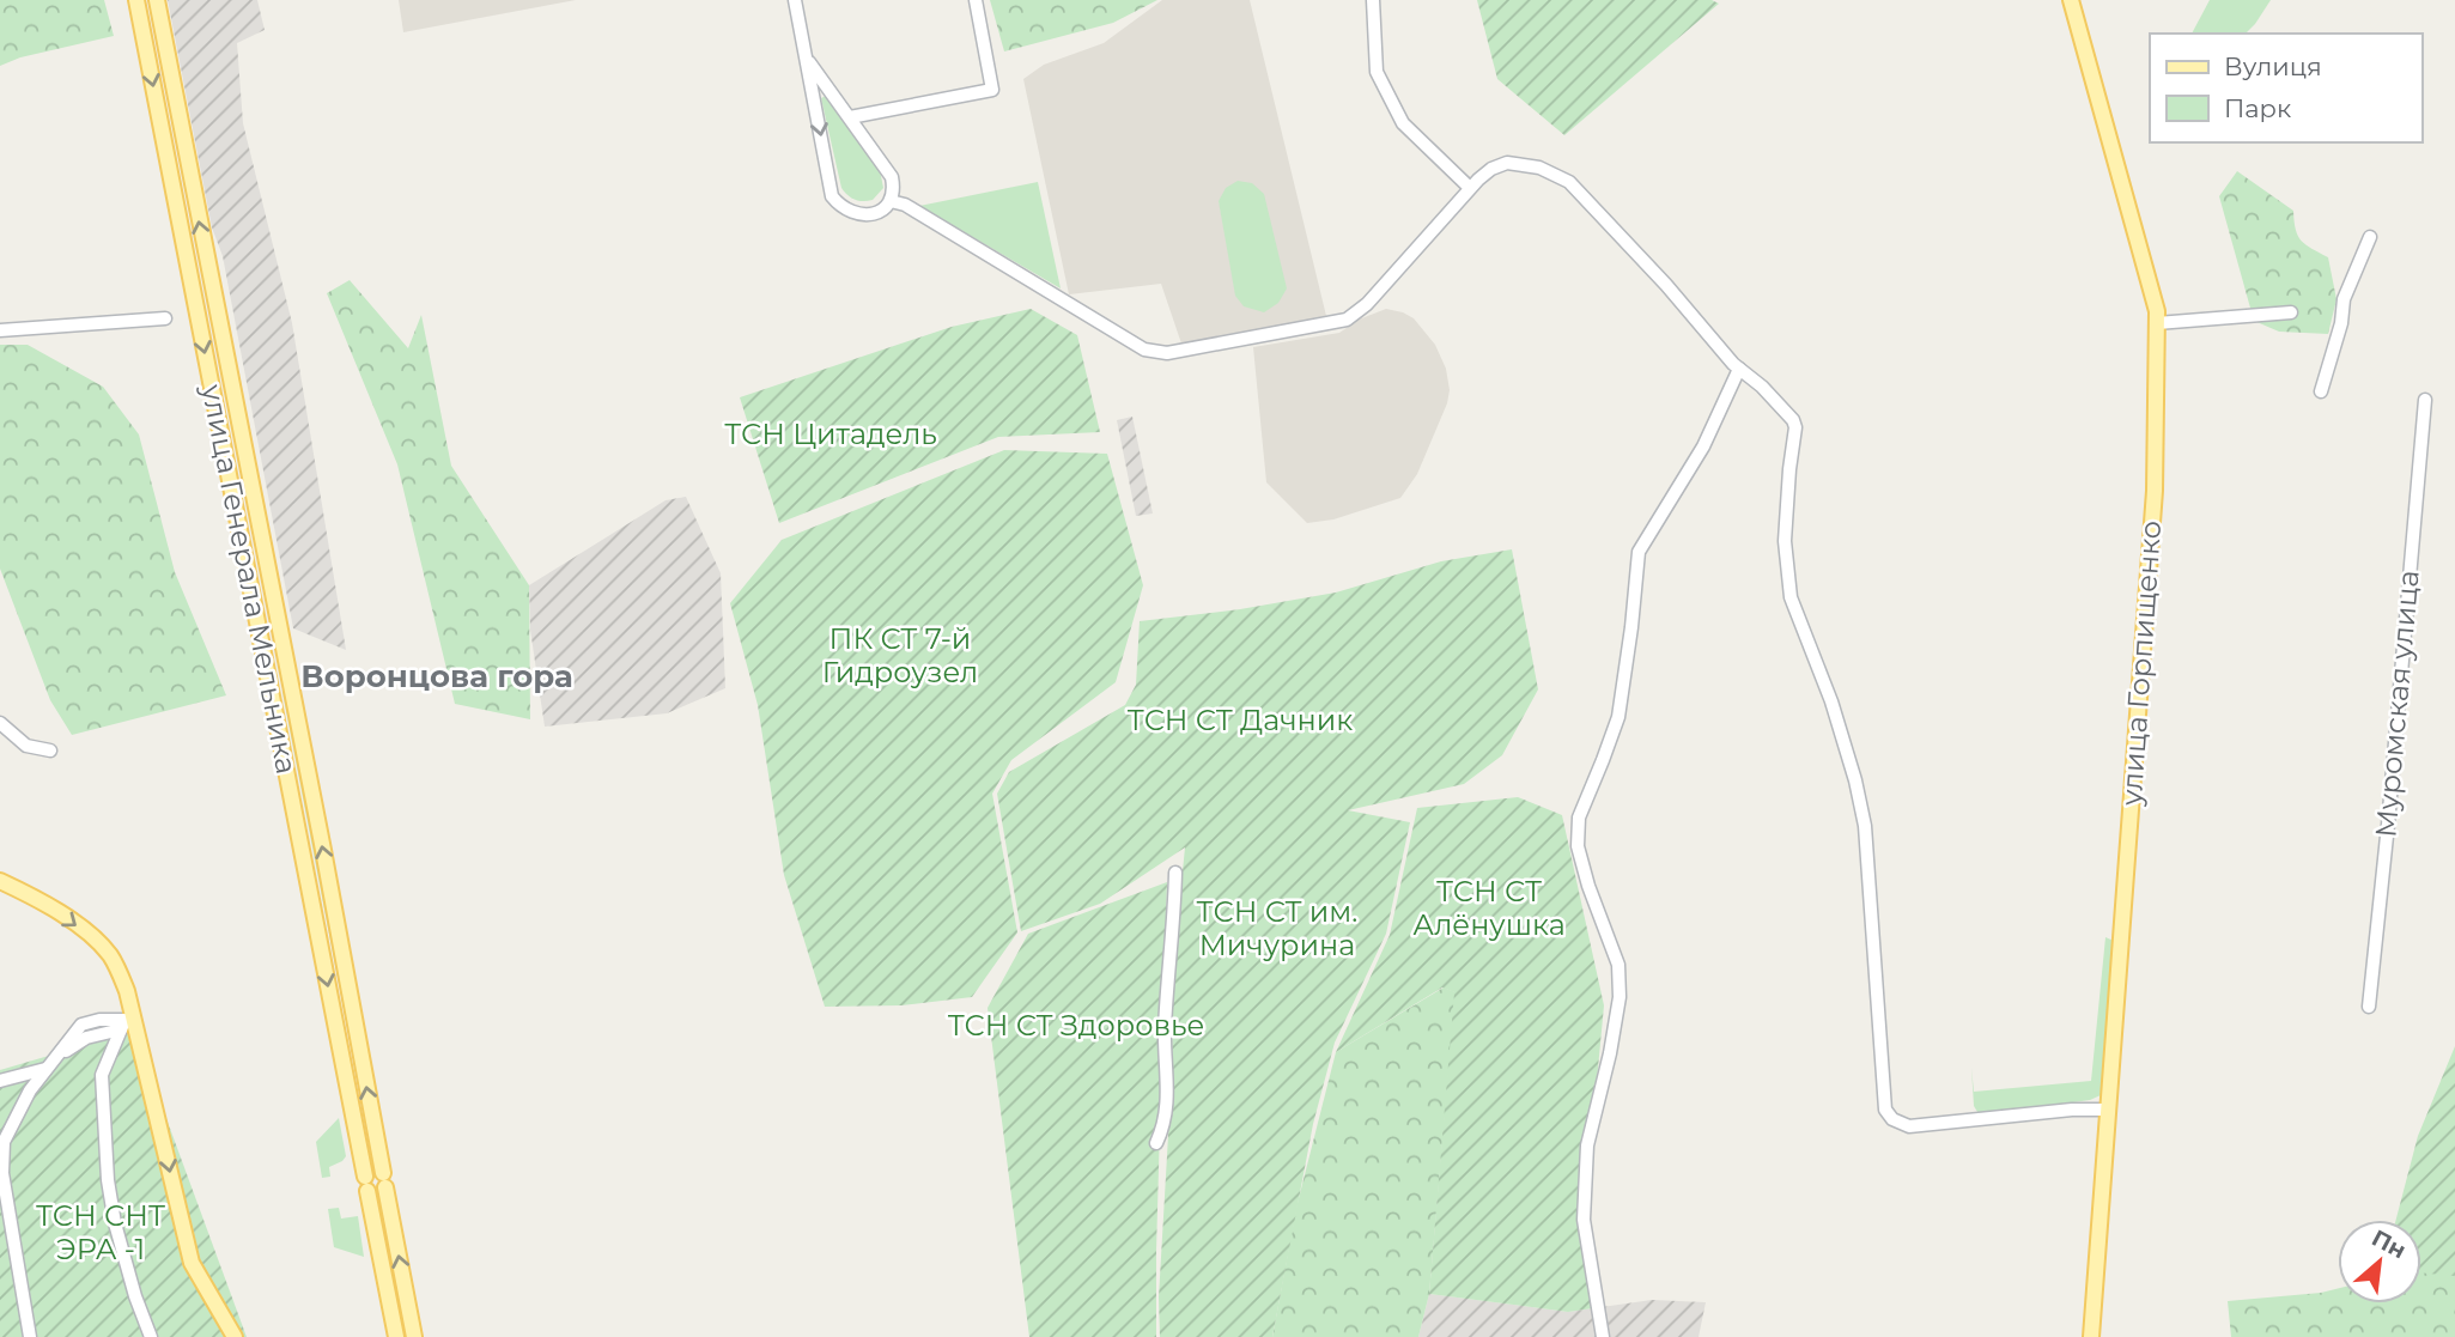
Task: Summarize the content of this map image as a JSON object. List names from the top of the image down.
{
  "streets": {
    "main road": ["улица Генерала Мельника", "улица Горпищенко"],
    "street": ["Муромская улица"]
  },
  "districts": ["Воронцова гора"],
  "parks": [
    "ТСН Цитадель",
    "ПК СТ 7-й Гидроузел",
    "ТСН СТ Дачник",
    "ТСН СТ Алёнушка",
    "ТСН СТ им. Мичурина",
    "ТСН СТ Здоровье",
    "ТСН СНТ ЭРА -1"
  ],
  "legend": ["Вулиця", "Парк"],
  "north": "top right"
}
